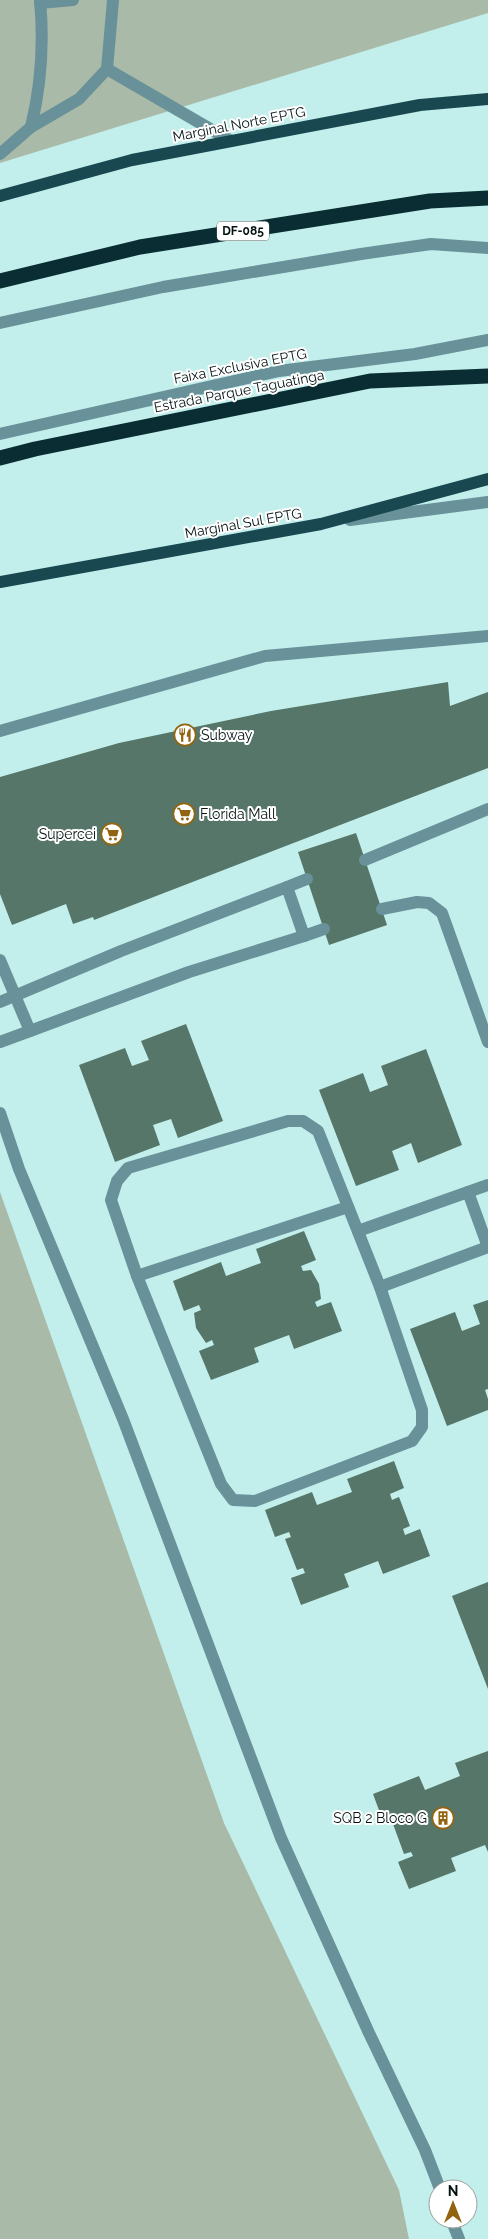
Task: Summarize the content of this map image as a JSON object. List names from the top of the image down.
{
  "streets": {
    "highway": ["DF-085", "Estrada Parque Taguatinga"],
    "main road": ["Marginal Norte EPTG", "Marginal Sul EPTG"],
    "lane": ["Faixa Exclusiva EPTG"]
  },
  "places": {
    "restaurant": ["Subway"],
    "supermarket": ["Florida Mall", "Supercei"],
    "building": ["SQB 2 Bloco G"]
  },
  "north": "top"
}
